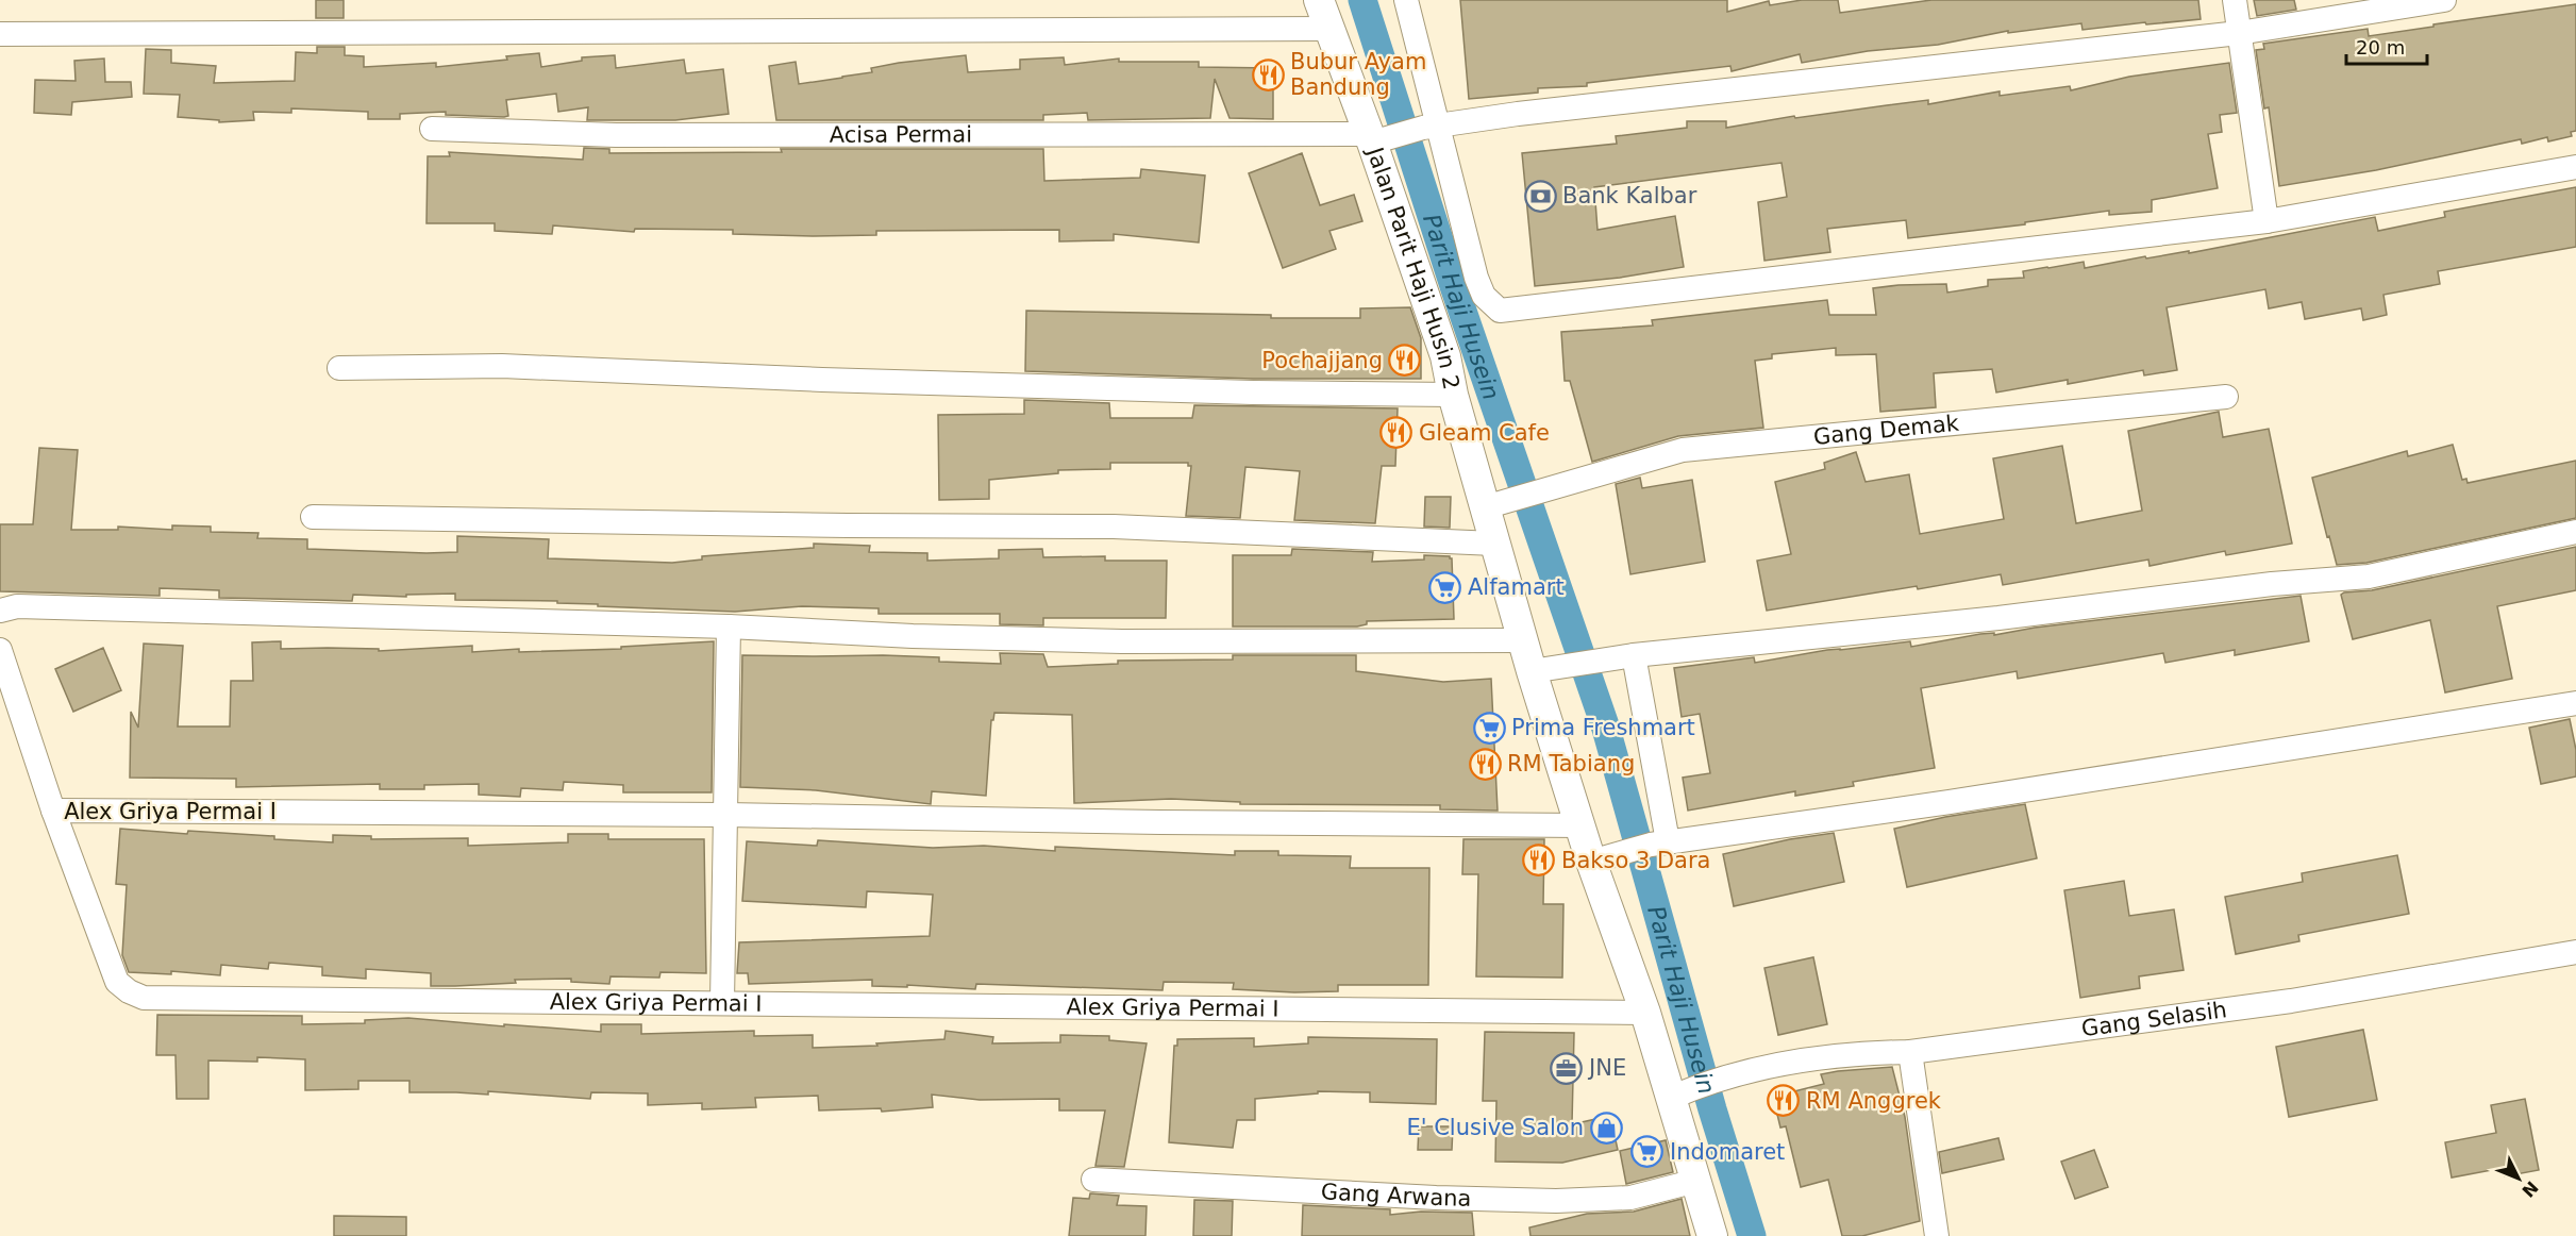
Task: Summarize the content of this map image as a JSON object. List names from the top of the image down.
{
  "streets": {
    "street": [
      "Acisa Permai",
      "Jalan Parit Haji Husin 2",
      "Gang Demak",
      "Alex Griya Permai I",
      "Gang Selasih",
      "Gang Arwana"
    ]
  },
  "crossings": [
    ["Acisa Permai", "Jalan Parit Haji Husin 2"],
    ["Jalan Parit Haji Husin 2", "Gang Demak"],
    ["Jalan Parit Haji Husin 2", "Alex Griya Permai I"],
    ["Jalan Parit Haji Husin 2", "Gang Selasih"],
    ["Jalan Parit Haji Husin 2", "Gang Arwana"]
  ],
  "water": ["Parit Haji Husein"],
  "places": {
    "restaurant": [
      "Bubur Ayam Bandung",
      "Pochajjang",
      "Gleam Cafe",
      "RM Tabiang",
      "Bakso 3 Dara",
      "RM Anggrek"
    ],
    "bank": ["Bank Kalbar"],
    "supermarket": ["Alfamart", "Prima Freshmart", "Indomaret"],
    "office": ["JNE"],
    "shop": ["E' Clusive Salon"]
  },
  "scale_bar": "20 m",
  "north": "bottom right"
}
